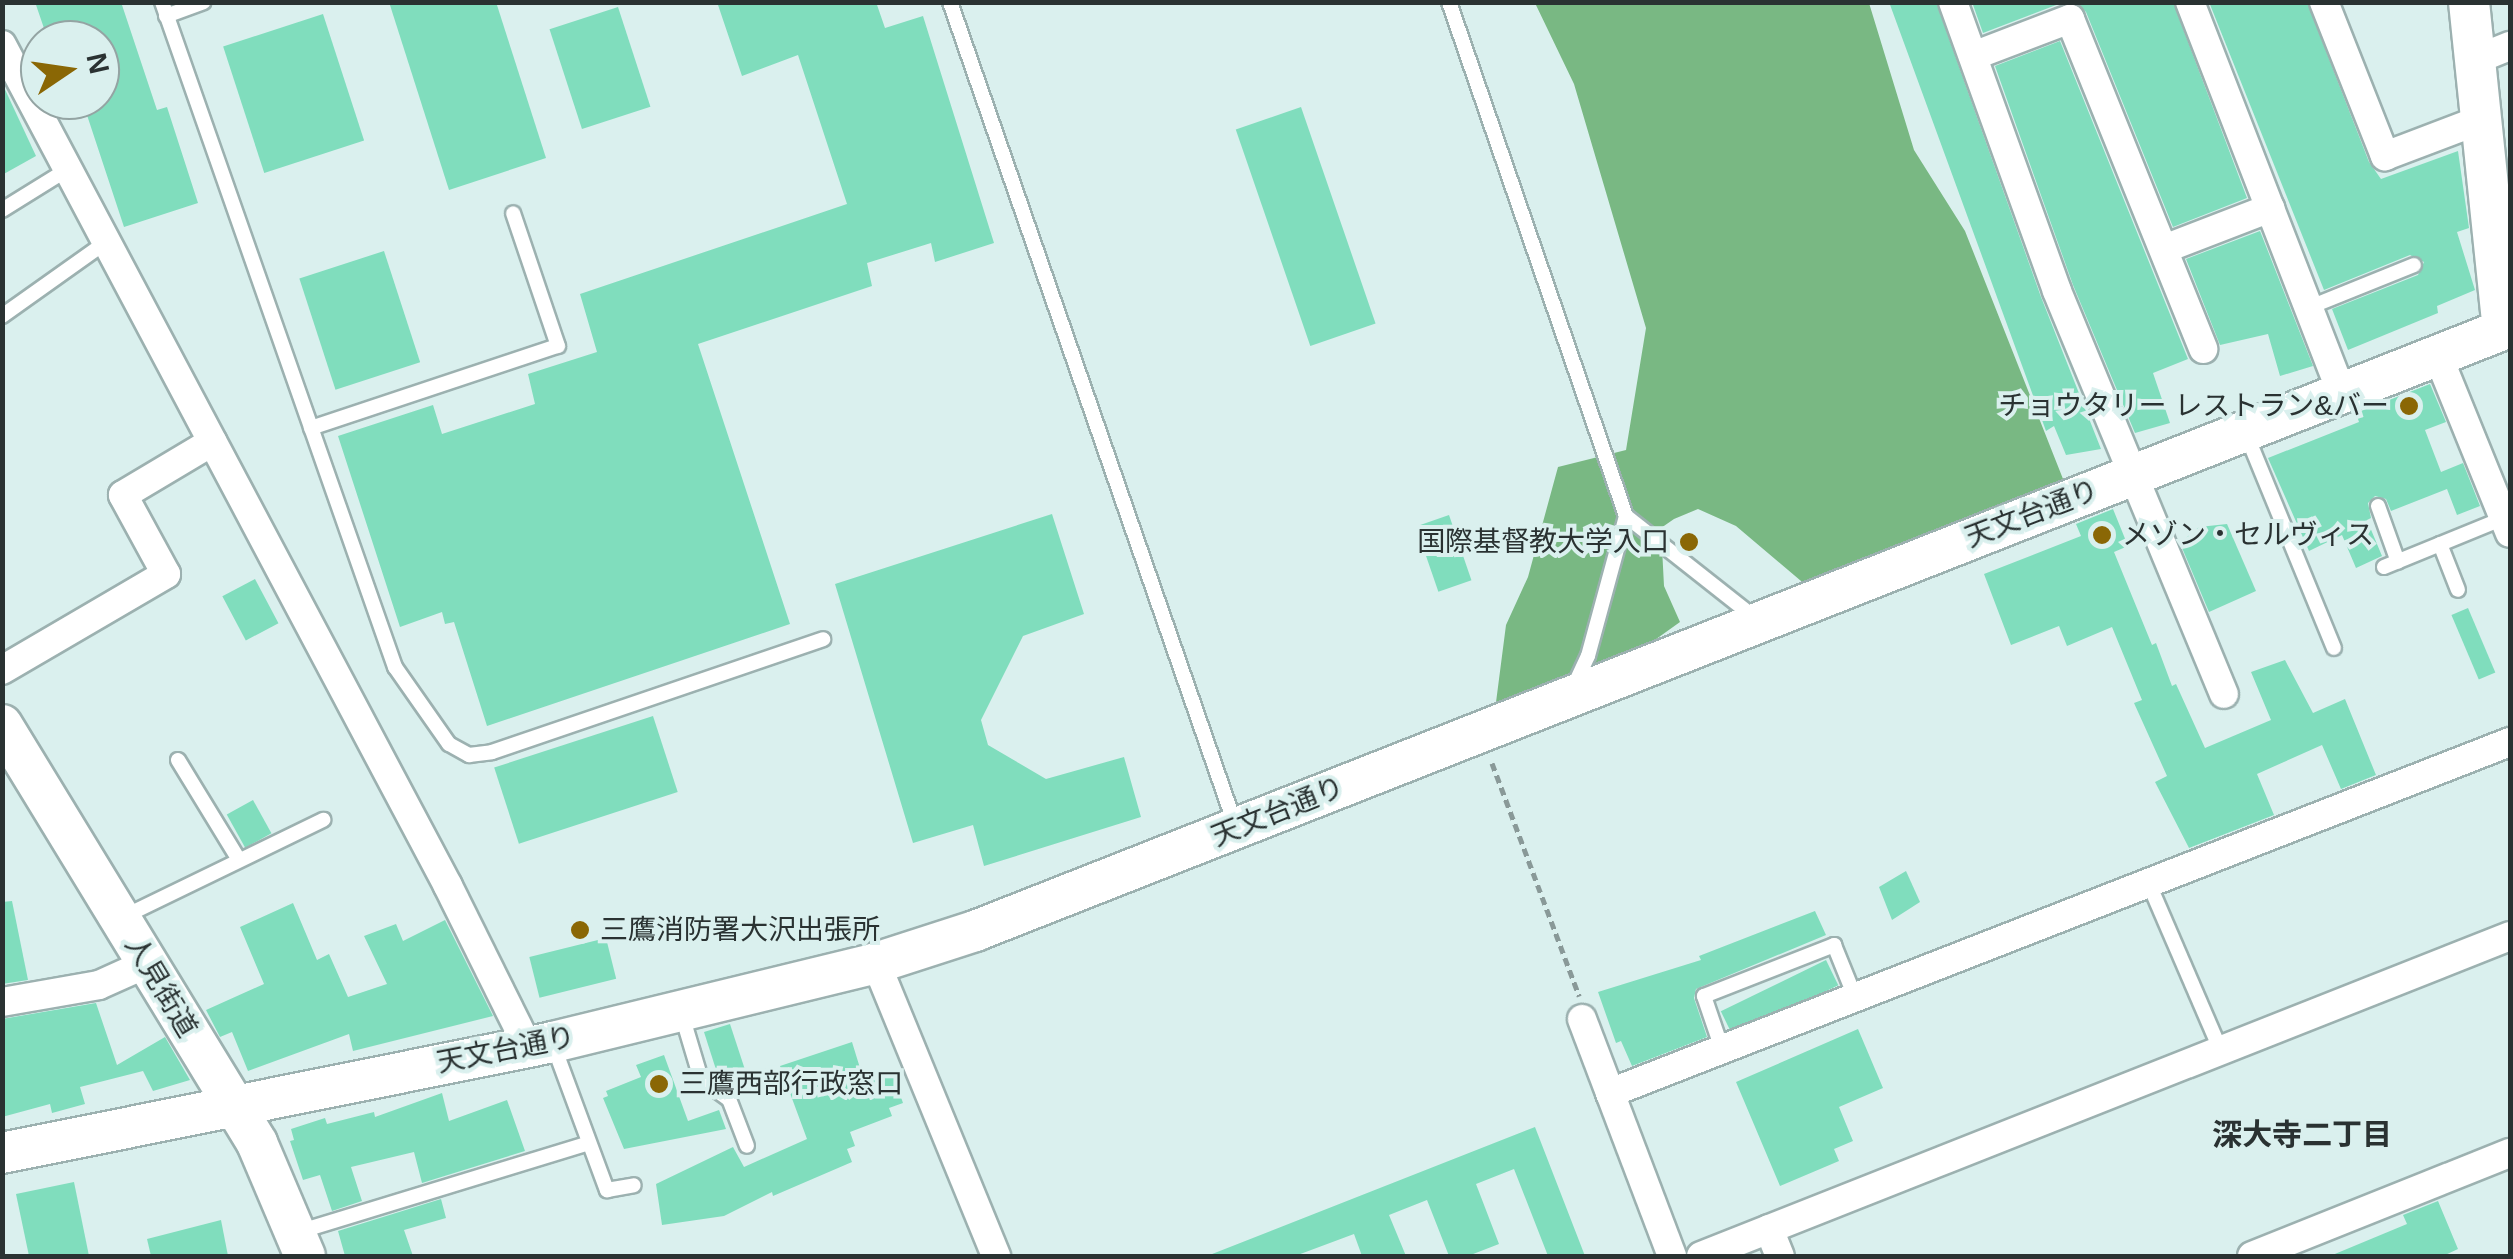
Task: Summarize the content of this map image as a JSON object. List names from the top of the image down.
{
  "streets": {
    "main road": ["天文台通り", "人見街道"]
  },
  "crossings": [
    ["天文台通り", "人見街道"]
  ],
  "districts": ["深大寺二丁目"],
  "places": [
    "チョウタリー レストラン&バー",
    "メゾン・セルヴィス",
    "国際基督教大学入口",
    "三鷹消防署大沢出張所",
    "三鷹西部行政窓口"
  ],
  "north": "right"
}
